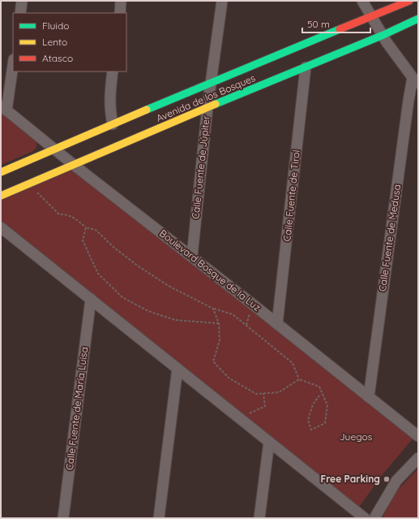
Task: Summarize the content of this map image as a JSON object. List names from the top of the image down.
{
  "streets": {
    "main road": ["Avenida de los Bosques"],
    "street": [
      "Calle Fuente de Júpiter",
      "Calle Fuente de Tirol",
      "Calle Fuente de Medusa",
      "Boulevard Bosque de la Luz",
      "Calle Fuente de María Luisa"
    ]
  },
  "crossings": [
    ["Avenida de los Bosques", "Calle Fuente de Júpiter"],
    ["Avenida de los Bosques", "Calle Fuente de Tirol"],
    ["Avenida de los Bosques", "Boulevard Bosque de la Luz"],
    ["Calle Fuente de Júpiter", "Boulevard Bosque de la Luz"],
    ["Calle Fuente de Tirol", "Boulevard Bosque de la Luz"],
    ["Calle Fuente de Medusa", "Boulevard Bosque de la Luz"]
  ],
  "parks": ["Juegos"],
  "places": ["Free Parking"],
  "legend": ["Fluido", "Lento", "Atasco"],
  "scale_bar": "50 m"
}
